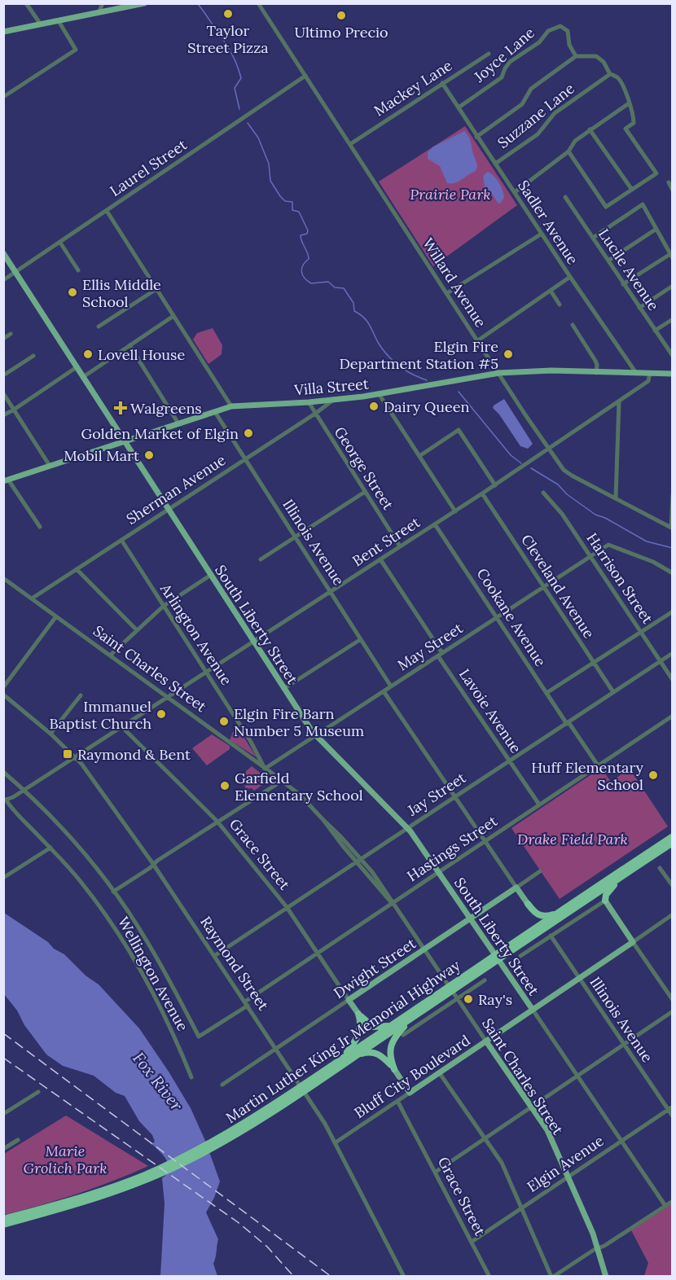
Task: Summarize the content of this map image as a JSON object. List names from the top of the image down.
{
  "streets": {
    "highway": ["Martin Luther King Jr Memorial Highway"],
    "main road": [
      "Villa Street",
      "South Liberty Street",
      "Saint Charles Street",
      "Grace Street",
      "Dwight Street",
      "Bluff City Boulevard"
    ],
    "street": [
      "Joyce Lane",
      "Mackey Lane",
      "Suzzane Lane",
      "Laurel Street",
      "Sadler Avenue",
      "Lucile Avenue",
      "Willard Avenue",
      "George Street",
      "Sherman Avenue",
      "Bent Street",
      "Illinois Avenue",
      "Harrison Street",
      "Cleveland Avenue",
      "Cookane Avenue",
      "Arlington Avenue",
      "May Street",
      "Lavoie Avenue",
      "Jay Street",
      "Hastings Street",
      "Raymond Street",
      "Wellington Avenue",
      "Elgin Avenue"
    ]
  },
  "crossings": [
    ["Joyce Lane", "Sadler Avenue"],
    ["Mackey Lane", "Sadler Avenue"],
    ["Mackey Lane", "Willard Avenue"],
    ["Suzzane Lane", "Sadler Avenue"],
    ["Laurel Street", "Willard Avenue"],
    ["Laurel Street", "South Liberty Street"],
    ["Sadler Avenue", "Villa Street"],
    ["Willard Avenue", "Villa Street"],
    ["Willard Avenue", "Bent Street"],
    ["Villa Street", "George Street"],
    ["Villa Street", "Sherman Avenue"],
    ["Villa Street", "Bent Street"],
    ["Villa Street", "Illinois Avenue"],
    ["Villa Street", "South Liberty Street"],
    ["George Street", "Sherman Avenue"],
    ["George Street", "Bent Street"],
    ["Sherman Avenue", "Illinois Avenue"],
    ["Sherman Avenue", "South Liberty Street"],
    ["Sherman Avenue", "Arlington Avenue"],
    ["Sherman Avenue", "Saint Charles Street"],
    ["Bent Street", "Illinois Avenue"],
    ["Bent Street", "Cleveland Avenue"],
    ["Bent Street", "Cookane Avenue"],
    ["Bent Street", "South Liberty Street"],
    ["Bent Street", "Arlington Avenue"],
    ["Bent Street", "Saint Charles Street"],
    ["Bent Street", "Lavoie Avenue"],
    ["Bent Street", "Grace Street"],
    ["Bent Street", "Raymond Street"],
    ["Bent Street", "Wellington Avenue"],
    ["Illinois Avenue", "May Street"],
    ["Illinois Avenue", "Bluff City Boulevard"],
    ["Illinois Avenue", "Elgin Avenue"],
    ["Harrison Street", "May Street"],
    ["Harrison Street", "Jay Street"],
    ["Cleveland Avenue", "May Street"],
    ["Cleveland Avenue", "Jay Street"],
    ["Cookane Avenue", "May Street"],
    ["Cookane Avenue", "Jay Street"],
    ["Cookane Avenue", "Hastings Street"],
    ["South Liberty Street", "May Street"],
    ["South Liberty Street", "Jay Street"],
    ["South Liberty Street", "Hastings Street"],
    ["South Liberty Street", "Dwight Street"],
    ["South Liberty Street", "Bluff City Boulevard"],
    ["South Liberty Street", "Elgin Avenue"],
    ["Arlington Avenue", "May Street"],
    ["Arlington Avenue", "Saint Charles Street"],
    ["May Street", "Saint Charles Street"],
    ["May Street", "Lavoie Avenue"],
    ["Saint Charles Street", "Jay Street"],
    ["Saint Charles Street", "Hastings Street"],
    ["Saint Charles Street", "Dwight Street"],
    ["Saint Charles Street", "Bluff City Boulevard"],
    ["Saint Charles Street", "Elgin Avenue"],
    ["Lavoie Avenue", "Jay Street"],
    ["Lavoie Avenue", "Hastings Street"],
    ["Jay Street", "Grace Street"],
    ["Jay Street", "Raymond Street"],
    ["Hastings Street", "Grace Street"],
    ["Hastings Street", "Raymond Street"],
    ["Hastings Street", "Wellington Avenue"],
    ["Grace Street", "Dwight Street"],
    ["Grace Street", "Bluff City Boulevard"],
    ["Grace Street", "Elgin Avenue"],
    ["Raymond Street", "Dwight Street"],
    ["Raymond Street", "Bluff City Boulevard"]
  ],
  "water": ["Fox River"],
  "parks": ["Prairie Park", "Drake Field Park", "Marie Grolich Park"],
  "places": {
    "other": [
      "Taylor Street Pizza",
      "Ultimo Precio",
      "Ellis Middle School",
      "Lovell House",
      "Elgin Fire Department Station #5",
      "Dairy Queen",
      "Golden Market of Elgin",
      "Mobil Mart",
      "Immanuel Baptist Church",
      "Elgin Fire Barn Number 5 Museum",
      "Huff Elementary School",
      "Garfield Elementary School",
      "Ray's"
    ],
    "health": ["Walgreens"],
    "transit": ["Raymond & Bent"]
  }
}
